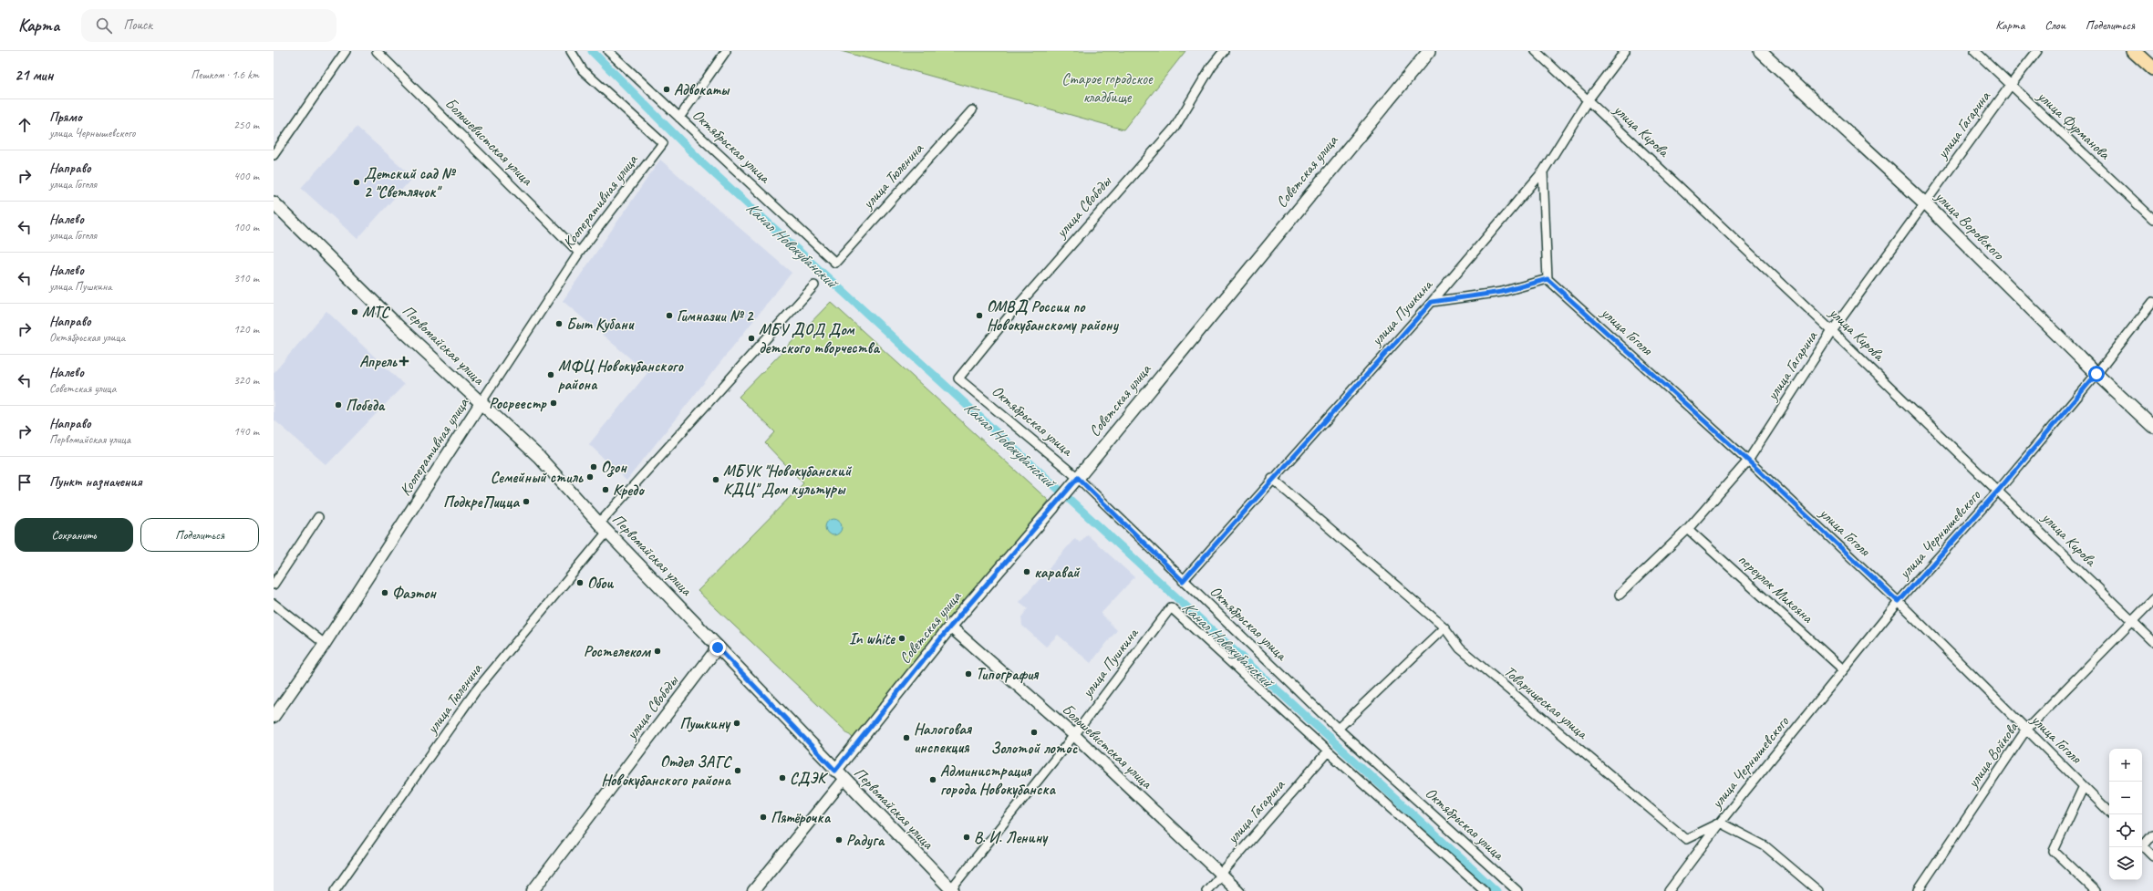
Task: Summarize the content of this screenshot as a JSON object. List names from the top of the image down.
{
  "streets": {
    "main road": ["Советская улица", "улица Воровского", "Первомайская улица"],
    "street": [
      "улица Гагарина",
      "улица Фурманова",
      "улица Кирова",
      "Большевистская улица",
      "Октябрьская улица",
      "улица Тюленина",
      "Кооперативная улица",
      "улица Свободы",
      "улица Пушкина",
      "улица Гоголя",
      "улица Чернышевского",
      "переулок Микояна",
      "Товарищеская улица",
      "улица Войкова"
    ]
  },
  "crossings": [
    ["улица Гагарина", "улица Фурманова"],
    ["улица Гагарина", "улица Кирова"],
    ["улица Гагарина", "Большевистская улица"],
    ["улица Гагарина", "улица Воровского"],
    ["улица Гагарина", "улица Пушкина"],
    ["улица Гагарина", "улица Гоголя"],
    ["улица Гагарина", "переулок Микояна"],
    ["улица Кирова", "улица Пушкина"],
    ["улица Кирова", "улица Чернышевского"],
    ["улица Кирова", "улица Войкова"],
    ["Большевистская улица", "Советская улица"],
    ["Большевистская улица", "Кооперативная улица"],
    ["Большевистская улица", "улица Пушкина"],
    ["Октябрьская улица", "Советская улица"],
    ["Октябрьская улица", "улица Тюленина"],
    ["Октябрьская улица", "улица Свободы"],
    ["Октябрьская улица", "улица Пушкина"],
    ["Советская улица", "Первомайская улица"],
    ["улица Тюленина", "Первомайская улица"],
    ["Кооперативная улица", "Первомайская улица"],
    ["улица Свободы", "Первомайская улица"],
    ["улица Воровского", "улица Чернышевского"],
    ["улица Пушкина", "Первомайская улица"],
    ["улица Пушкина", "Товарищеская улица"],
    ["улица Гоголя", "улица Чернышевского"],
    ["улица Гоголя", "улица Войкова"],
    ["улица Чернышевского", "переулок Микояна"],
    ["улица Чернышевского", "Товарищеская улица"]
  ],
  "water": ["Канал Новокубанский"],
  "parks": ["Старое городское кладбище"],
  "places": {
    "other": [
      "Адвокаты",
      "Детский сад № 2 \"Светлячок\"",
      "МТС",
      "Гимназии № 2",
      "ОМВД России по Новокубанскому району",
      "Быт Кубани",
      "МБУ ДОД Дом детского творчества",
      "МФЦ Новокубанского района",
      "Росреестр",
      "Победа",
      "Озон",
      "Семейный стиль",
      "МБУК \"Новокубанский КДЦ\" Дом культуры",
      "Кредо",
      "ПодкреПицца",
      "каравай",
      "Обои",
      "Фаэтон",
      "In white",
      "Ростелеком",
      "Типография",
      "Пушкину",
      "Золотой лотос",
      "Налоговая инспекция",
      "Отдел ЗАГС Новокубанского района",
      "СДЭК",
      "Администрация города Новокубанска",
      "Пятёрочка",
      "В. И. Ленину",
      "Радуга"
    ],
    "health": ["Апрель"]
  },
  "page": {
    "header": "Карта",
    "search": "Поиск",
    "nav": ["Карта", "Слои", "Поделиться"],
    "heading": ["21 мин", "Пешком · 1.6 km"],
    "list": [
      ["Прямо", "улица Чернышевского", "250 m"],
      ["Направо", "улица Гоголя", "400 m"],
      ["Налево", "улица Гоголя", "100 m"],
      ["Налево", "улица Пушкина", "310 m"],
      ["Направо", "Октябрьская улица", "120 m"],
      ["Налево", "Советская улица", "320 m"],
      ["Направо", "Первомайская улица", "140 m"],
      "Пункт назначения"
    ],
    "buttons": ["Сохранить", "Поделиться"],
    "map_buttons": ["+", "−"]
  }
}
